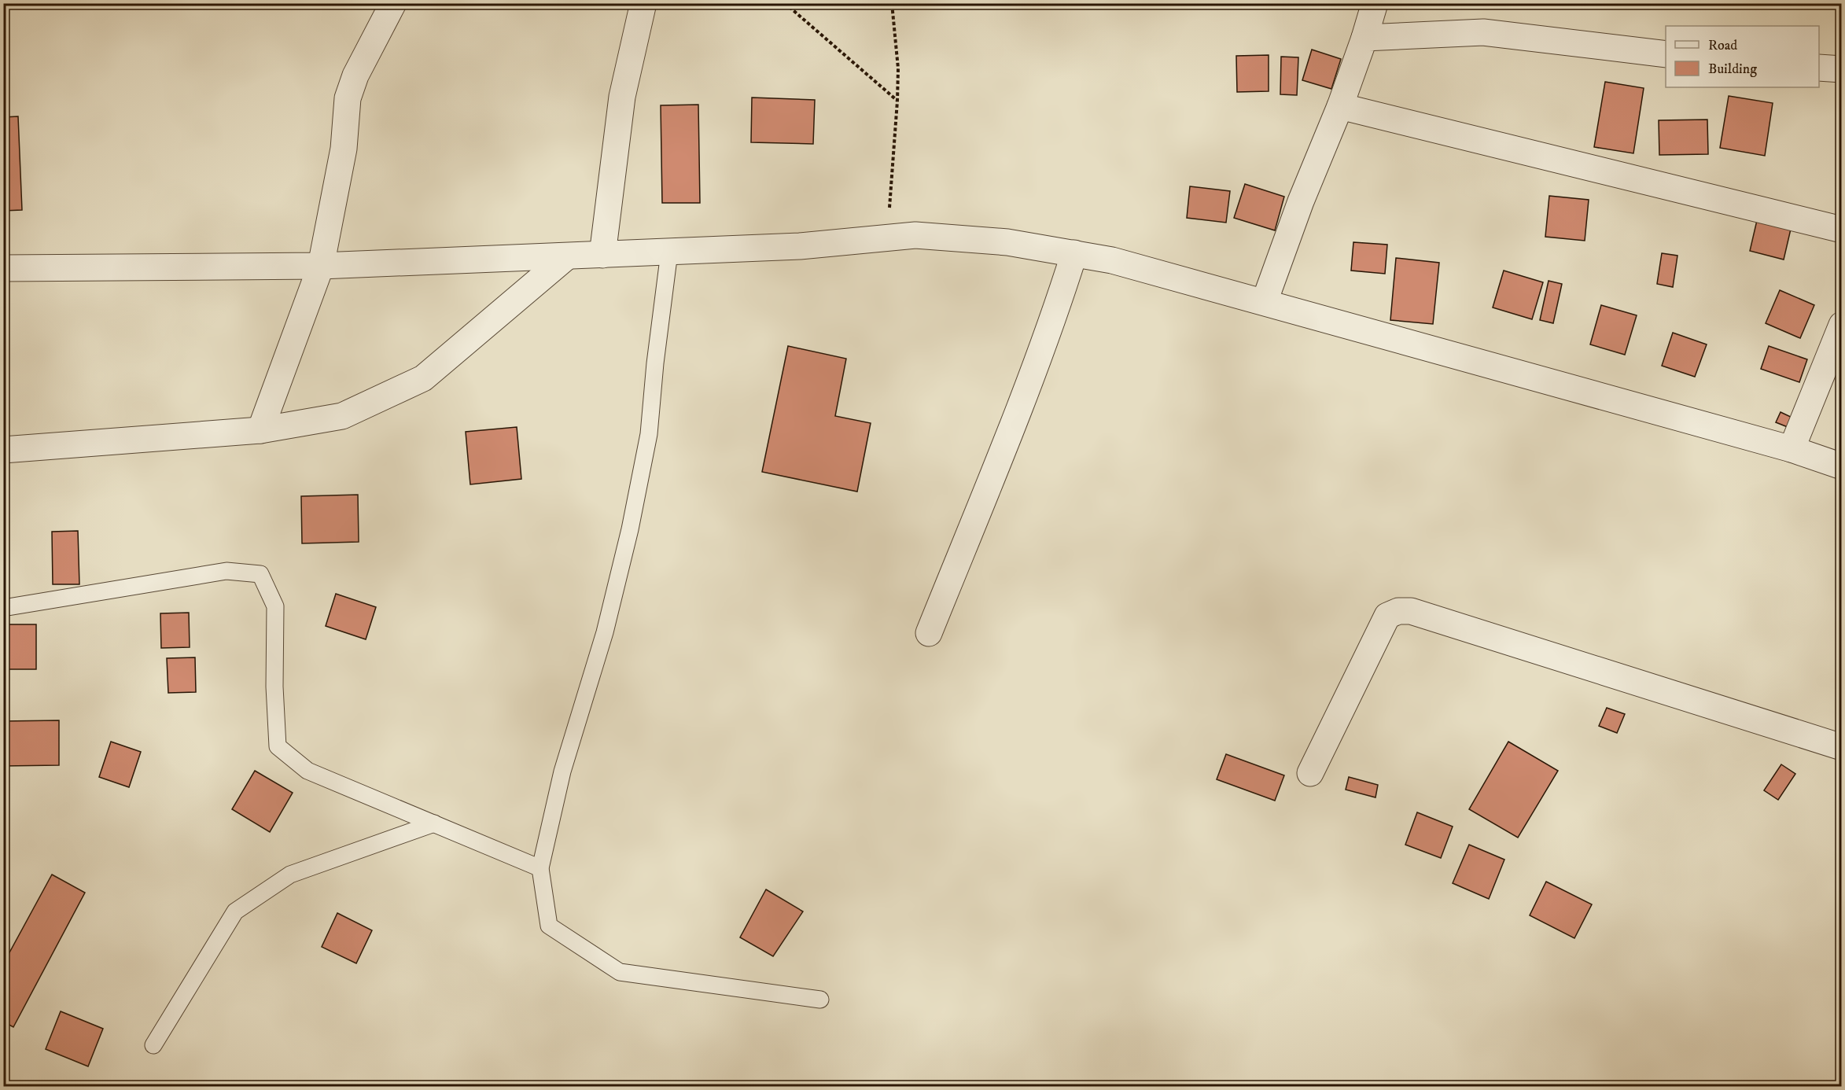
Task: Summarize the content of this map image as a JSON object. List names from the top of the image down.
{
  "legend": ["Road", "Building"]
}
